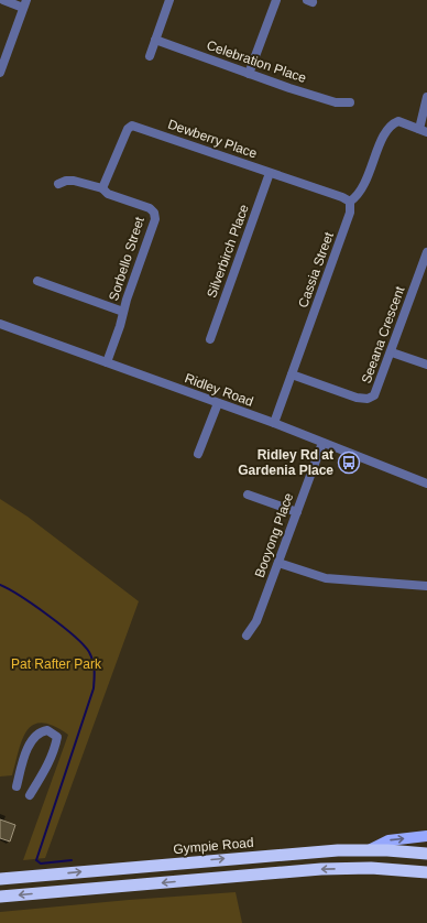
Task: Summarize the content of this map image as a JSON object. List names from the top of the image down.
{
  "streets": {
    "highway": ["Gympie Road"],
    "street": [
      "Celebration Place",
      "Dewberry Place",
      "Silverbirch Place",
      "Sorbello Street",
      "Cassia Street",
      "Seeana Crescent",
      "Ridley Road",
      "Booyong Place"
    ]
  },
  "crossings": [
    ["Dewberry Place", "Silverbirch Place"],
    ["Dewberry Place", "Sorbello Street"],
    ["Dewberry Place", "Cassia Street"],
    ["Sorbello Street", "Ridley Road"],
    ["Cassia Street", "Seeana Crescent"],
    ["Cassia Street", "Ridley Road"],
    ["Ridley Road", "Booyong Place"]
  ],
  "one_way": ["Gympie Road"],
  "parks": ["Pat Rafter Park"],
  "places": {
    "bus stop": ["Ridley Rd at Gardenia Place"]
  }
}
